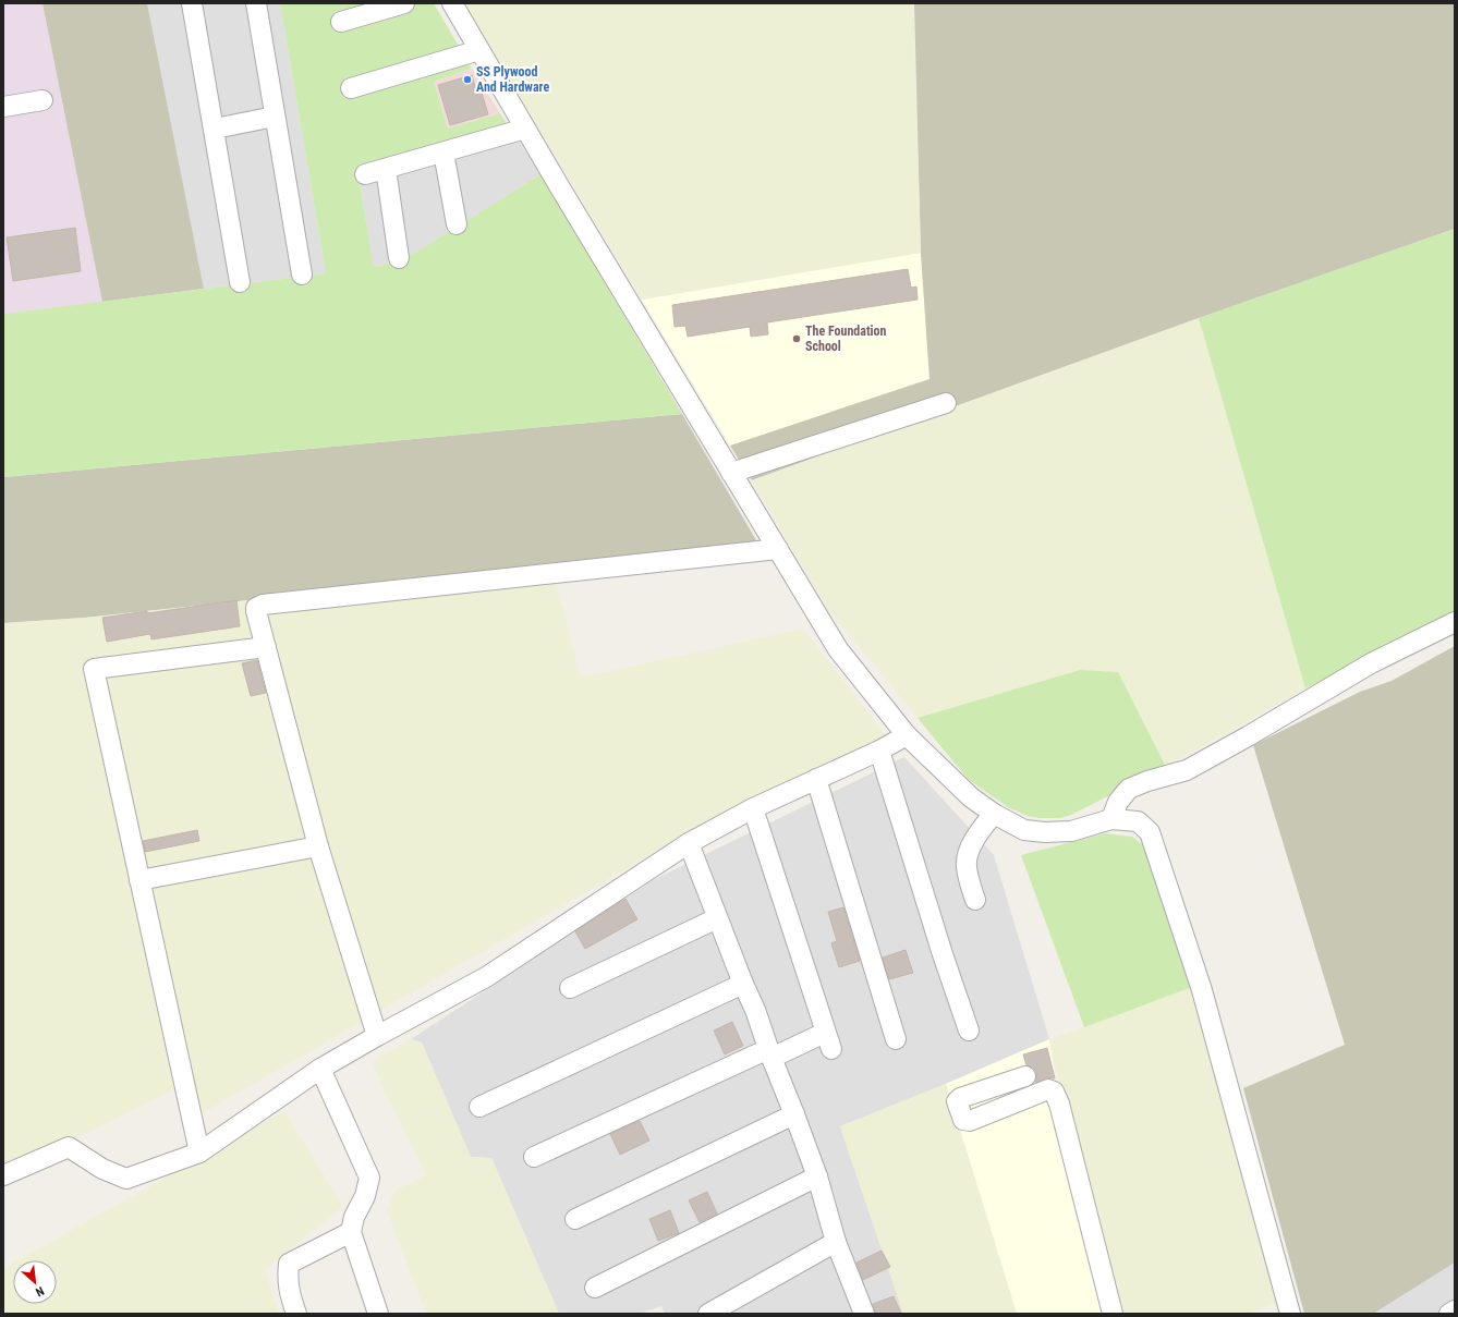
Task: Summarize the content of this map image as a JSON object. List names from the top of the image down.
{
  "places": ["SS Plywood And Hardware", "The Foundation School"],
  "north": "bottom right"
}
